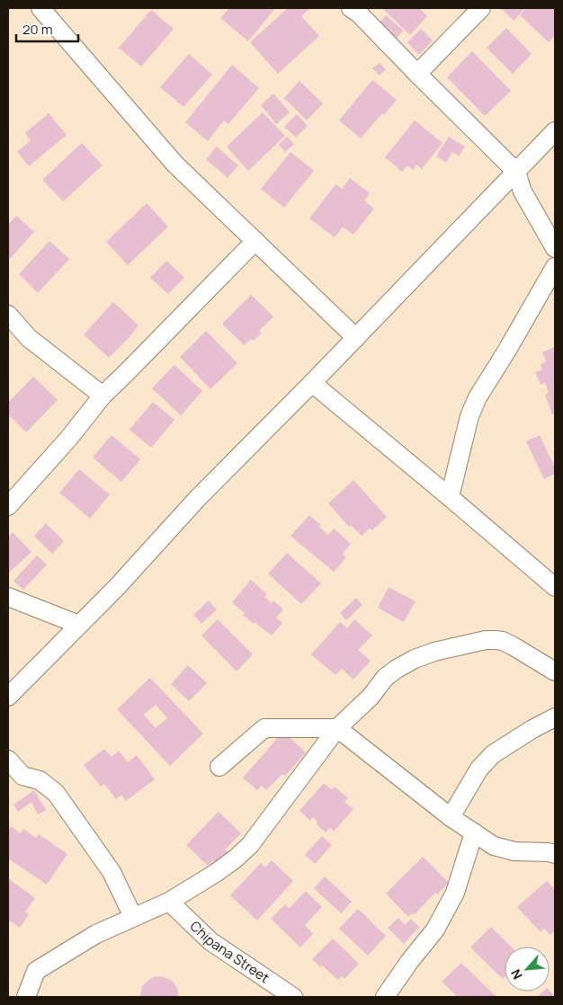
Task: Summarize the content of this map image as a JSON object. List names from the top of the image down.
{
  "streets": {
    "street": ["Chipana Street"]
  },
  "scale_bar": "20 m",
  "north": "bottom left"
}
